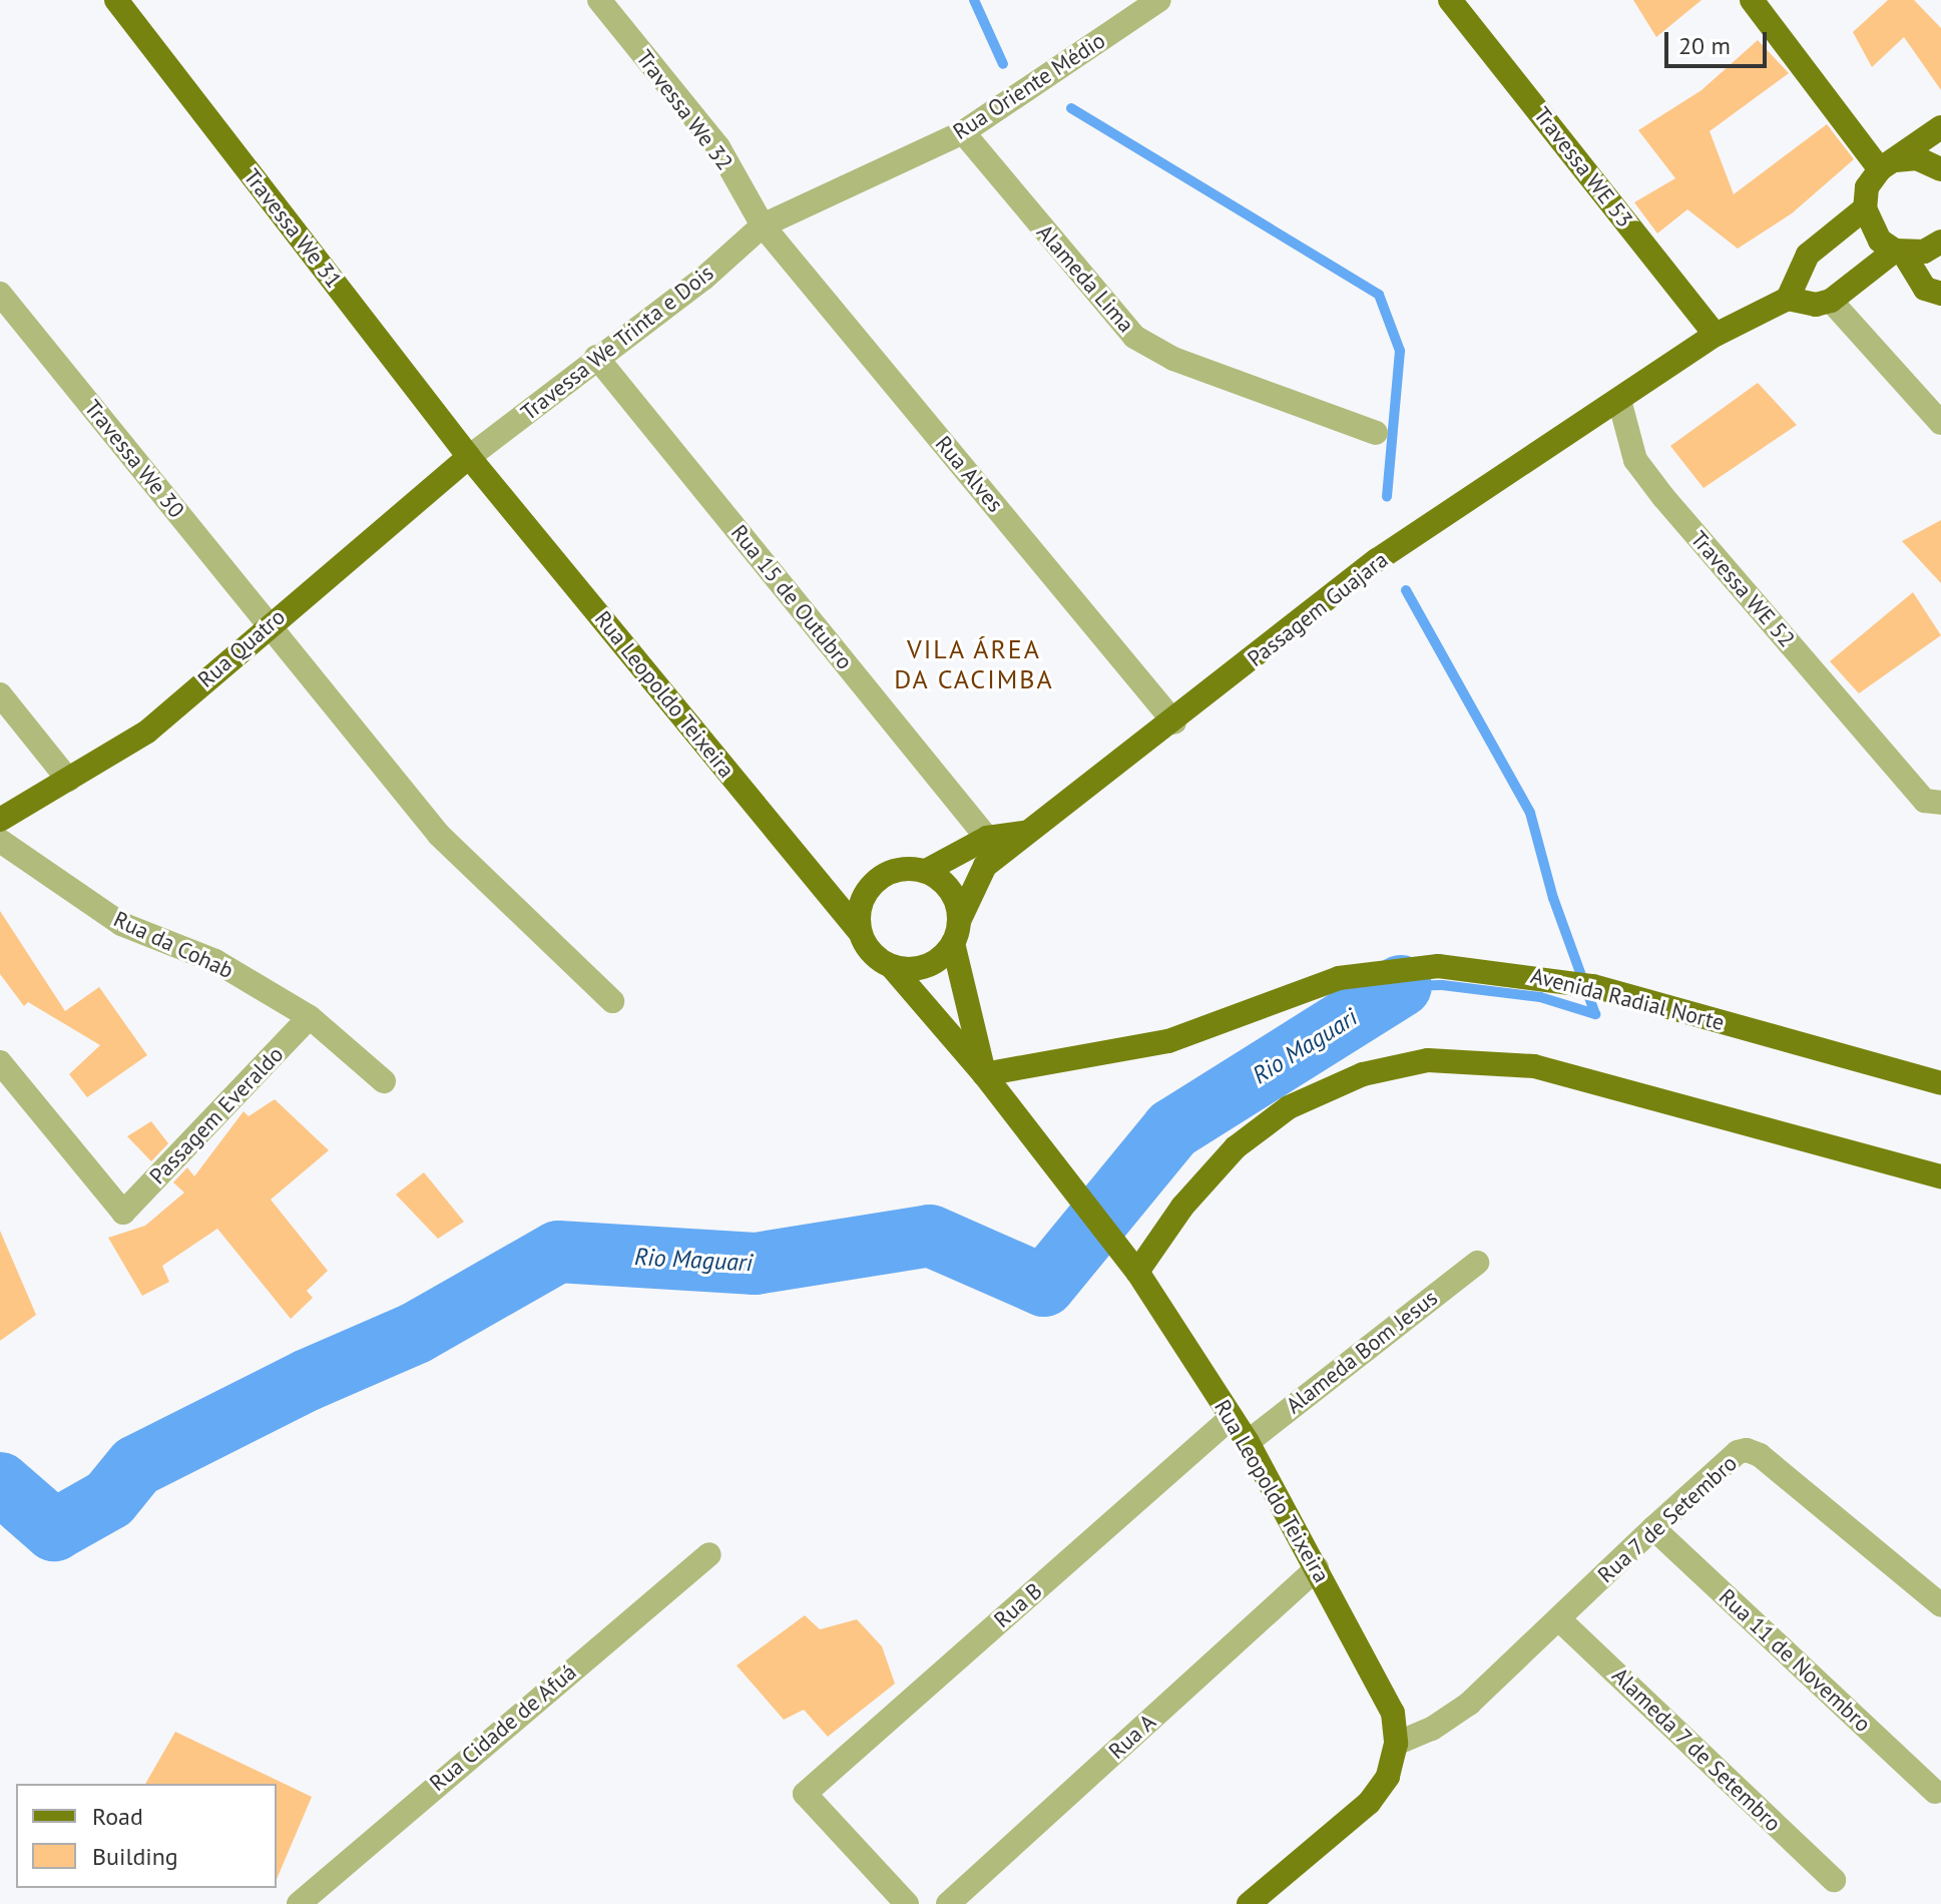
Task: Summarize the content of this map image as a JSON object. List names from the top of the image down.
{
  "streets": {
    "main road": [
      "Travessa WE 53",
      "Travessa We 31",
      "Passagem Guajara",
      "Rua Quatro",
      "Rua Leopoldo Teixeira",
      "Avenida Radial Norte"
    ],
    "street": [
      "Rua Oriente Médio",
      "Travessa We 32",
      "Alameda Lima",
      "Travessa We Trinta e Dois",
      "Travessa We 30",
      "Rua Alves",
      "Travessa WE 52",
      "Rua 15 de Outubro",
      "Rua da Cohab",
      "Passagem Everaldo",
      "Alameda Bom Jesus",
      "Rua 7 de Setembro",
      "Rua B",
      "Rua 11 de Novembro",
      "Rua Cidade de Afuá",
      "Rua A",
      "Alameda 7 de Setembro"
    ]
  },
  "crossings": [
    ["Rua Oriente Médio", "Travessa We 32"],
    ["Rua Oriente Médio", "Alameda Lima"],
    ["Rua Oriente Médio", "Travessa We Trinta e Dois"],
    ["Rua Oriente Médio", "Rua Alves"],
    ["Travessa We 32", "Travessa We Trinta e Dois"],
    ["Travessa We 32", "Rua Alves"],
    ["Travessa WE 53", "Passagem Guajara"],
    ["Travessa We 31", "Travessa We Trinta e Dois"],
    ["Travessa We 31", "Rua Quatro"],
    ["Travessa We 31", "Rua Leopoldo Teixeira"],
    ["Travessa We Trinta e Dois", "Rua Alves"],
    ["Travessa We Trinta e Dois", "Rua 15 de Outubro"],
    ["Travessa We Trinta e Dois", "Rua Quatro"],
    ["Travessa We Trinta e Dois", "Rua Leopoldo Teixeira"],
    ["Travessa We 30", "Rua Quatro"],
    ["Rua Alves", "Passagem Guajara"],
    ["Travessa WE 52", "Passagem Guajara"],
    ["Rua 15 de Outubro", "Passagem Guajara"],
    ["Passagem Guajara", "Rua Leopoldo Teixeira"],
    ["Rua Quatro", "Rua Leopoldo Teixeira"],
    ["Rua Leopoldo Teixeira", "Avenida Radial Norte"],
    ["Rua Leopoldo Teixeira", "Alameda Bom Jesus"],
    ["Rua Leopoldo Teixeira", "Rua 7 de Setembro"],
    ["Rua Leopoldo Teixeira", "Rua B"],
    ["Rua Leopoldo Teixeira", "Rua A"],
    ["Rua da Cohab", "Passagem Everaldo"],
    ["Rua 7 de Setembro", "Rua 11 de Novembro"],
    ["Rua 7 de Setembro", "Alameda 7 de Setembro"]
  ],
  "districts": ["VILA ÁREA DA CACIMBA"],
  "water": ["Rio Maguari"],
  "legend": ["Road", "Building"],
  "scale_bar": "20 m"
}
